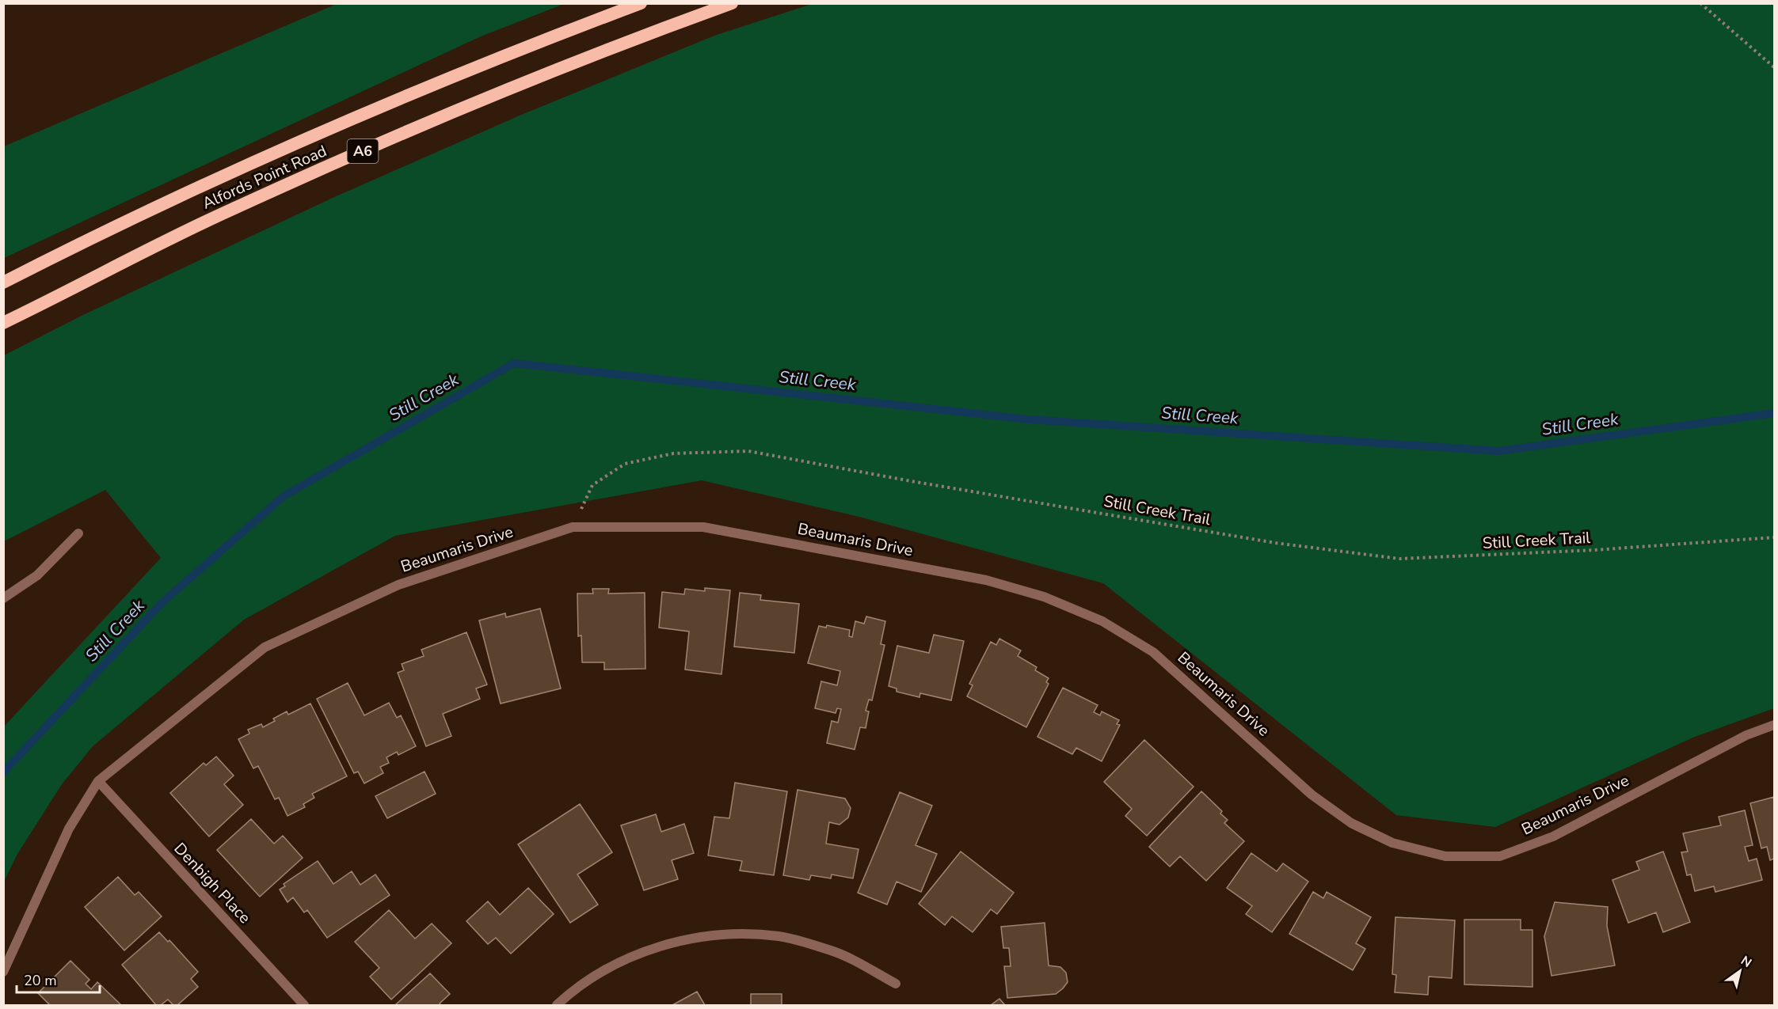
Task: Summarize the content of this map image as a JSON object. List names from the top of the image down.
{
  "streets": {
    "highway": ["A6", "Alfords Point Road"],
    "street": ["Beaumaris Drive", "Denbigh Place"],
    "path": ["Still Creek Trail"]
  },
  "crossings": [
    ["Still Creek Trail", "Beaumaris Drive"],
    ["Beaumaris Drive", "Denbigh Place"]
  ],
  "water": ["Still Creek"],
  "scale_bar": "20 m",
  "north": "top right"
}
